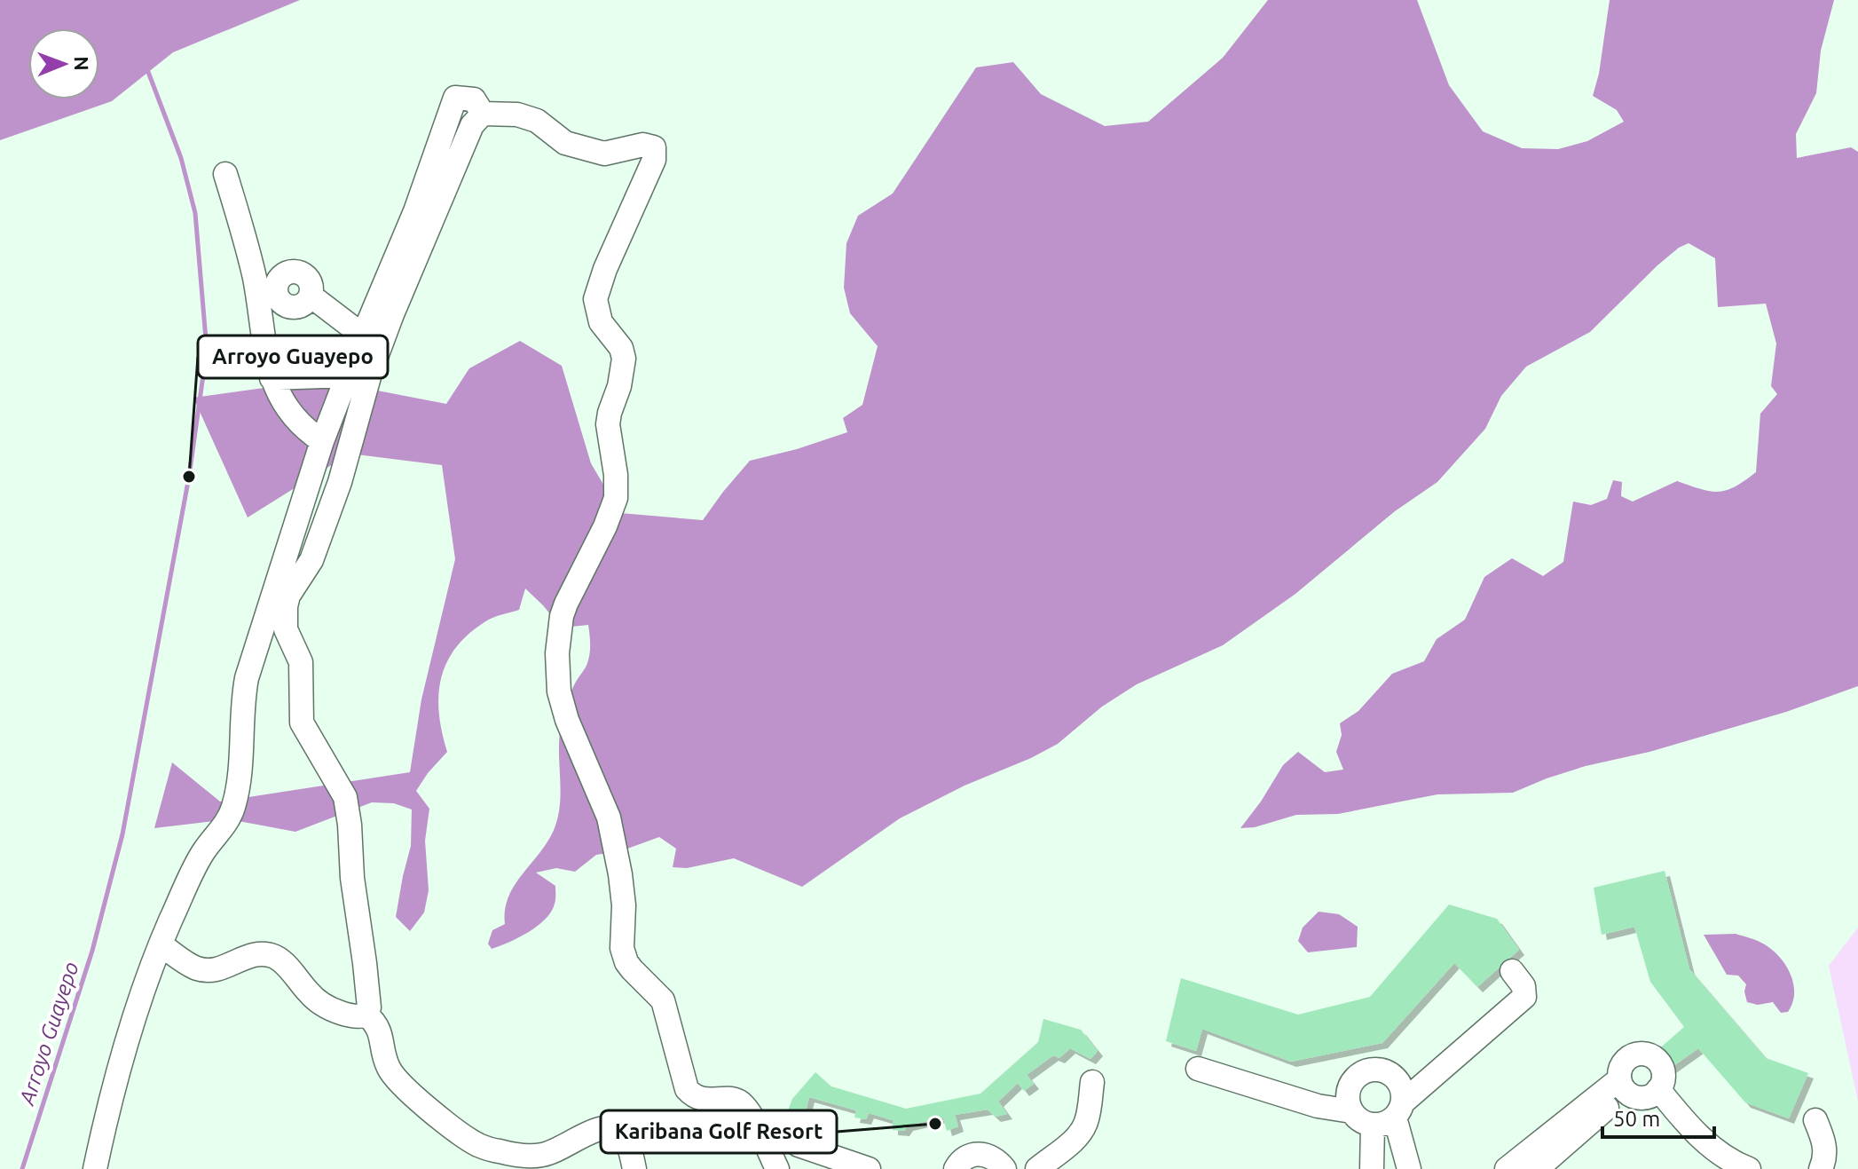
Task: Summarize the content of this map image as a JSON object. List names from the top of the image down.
{
  "water": ["Arroyo Guayepo"],
  "places": ["Arroyo Guayepo", "Karibana Golf Resort"],
  "scale_bar": "50 m",
  "north": "right"
}
